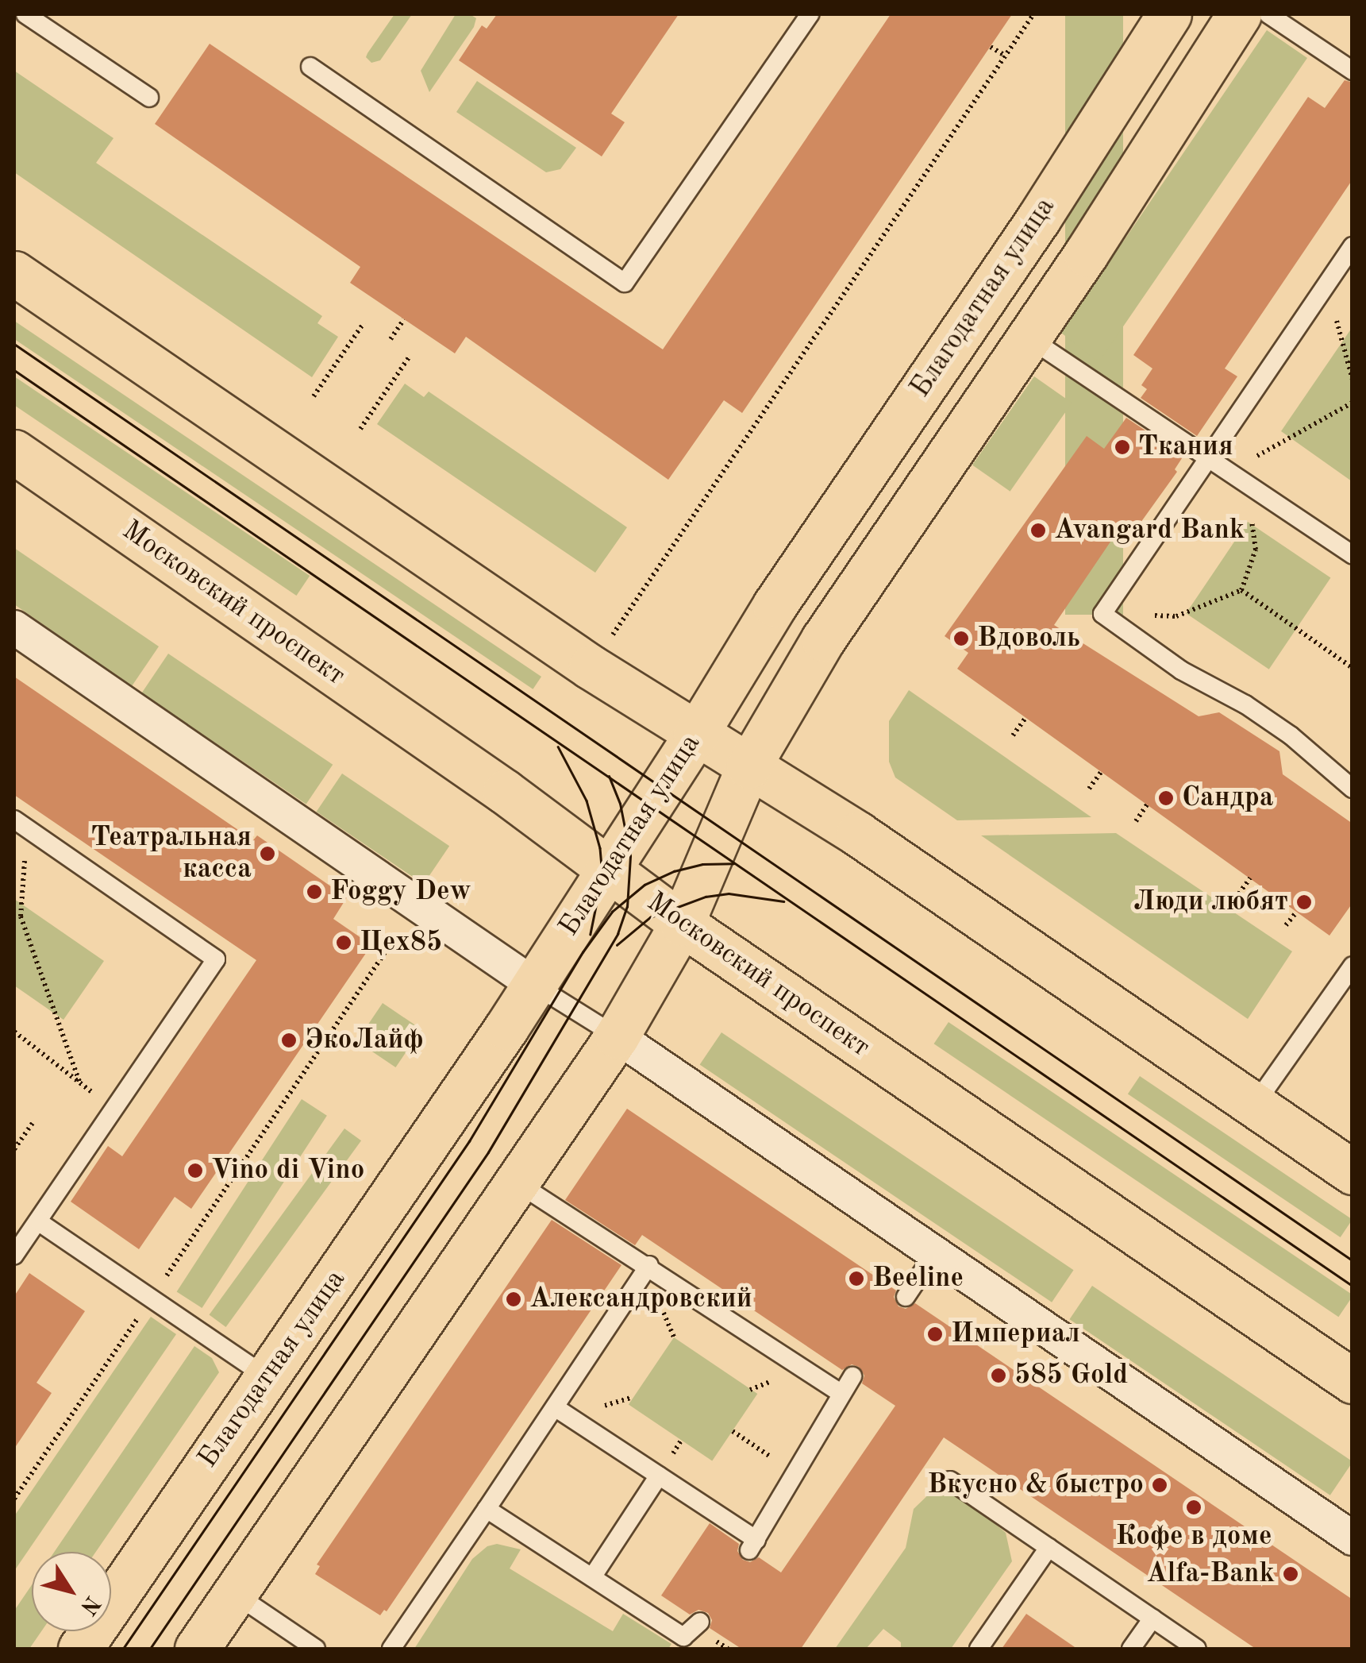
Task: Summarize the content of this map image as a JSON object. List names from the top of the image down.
{
  "streets": {
    "main road": ["Благодатная улица", "Московский проспект"]
  },
  "crossings": [
    ["Благодатная улица", "Московский проспект"]
  ],
  "places": [
    "Ткания",
    "Avangard Bank",
    "Вдоволь",
    "Сандра",
    "Театральная касса",
    "Foggy Dew",
    "Люди любят",
    "Цех85",
    "ЭкоЛайф",
    "Vino di Vino",
    "Beeline",
    "Александровский",
    "Империал",
    "585 Gold",
    "Вкусно & быстро",
    "Кофе в доме",
    "Alfa-Bank"
  ],
  "north": "bottom right"
}
